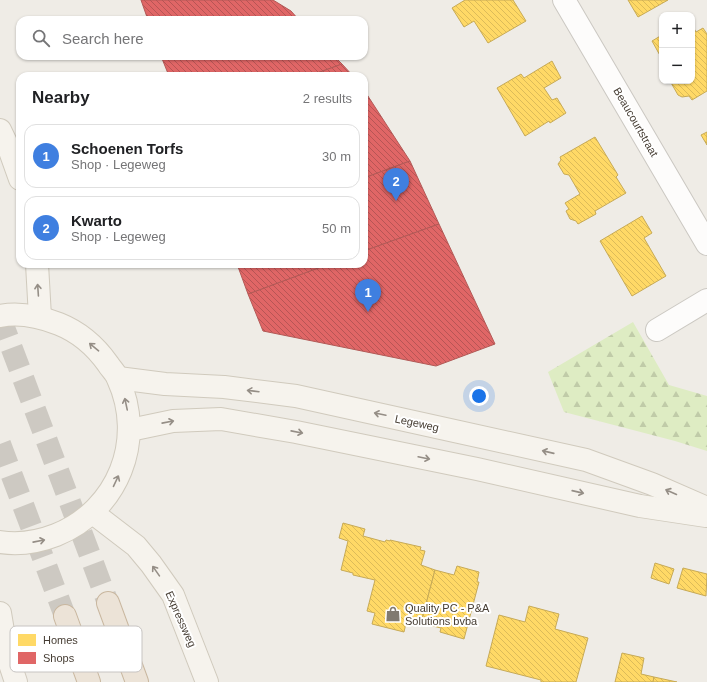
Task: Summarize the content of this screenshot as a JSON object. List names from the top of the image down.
{
  "streets": {
    "street": ["Beaucourtstraat", "Legeweg", "Expressweg"]
  },
  "one_way": ["Expressweg"],
  "places": {
    "shop": ["Quality PC - P&A Solutions bvba"]
  },
  "legend": ["Homes", "Shops"],
  "page": {
    "map_buttons": ["+", "−"],
    "search": "Search here",
    "heading": ["Nearby", "2 results"],
    "list": [
      {
        "mark": "1",
        "name": "Schoenen Torfs",
        "note": "Shop · Legeweg",
        "value": "30 m"
      },
      {
        "mark": "2",
        "name": "Kwarto",
        "note": "Shop · Legeweg",
        "value": "50 m"
      }
    ],
    "pins": ["2", "1"]
  }
}
